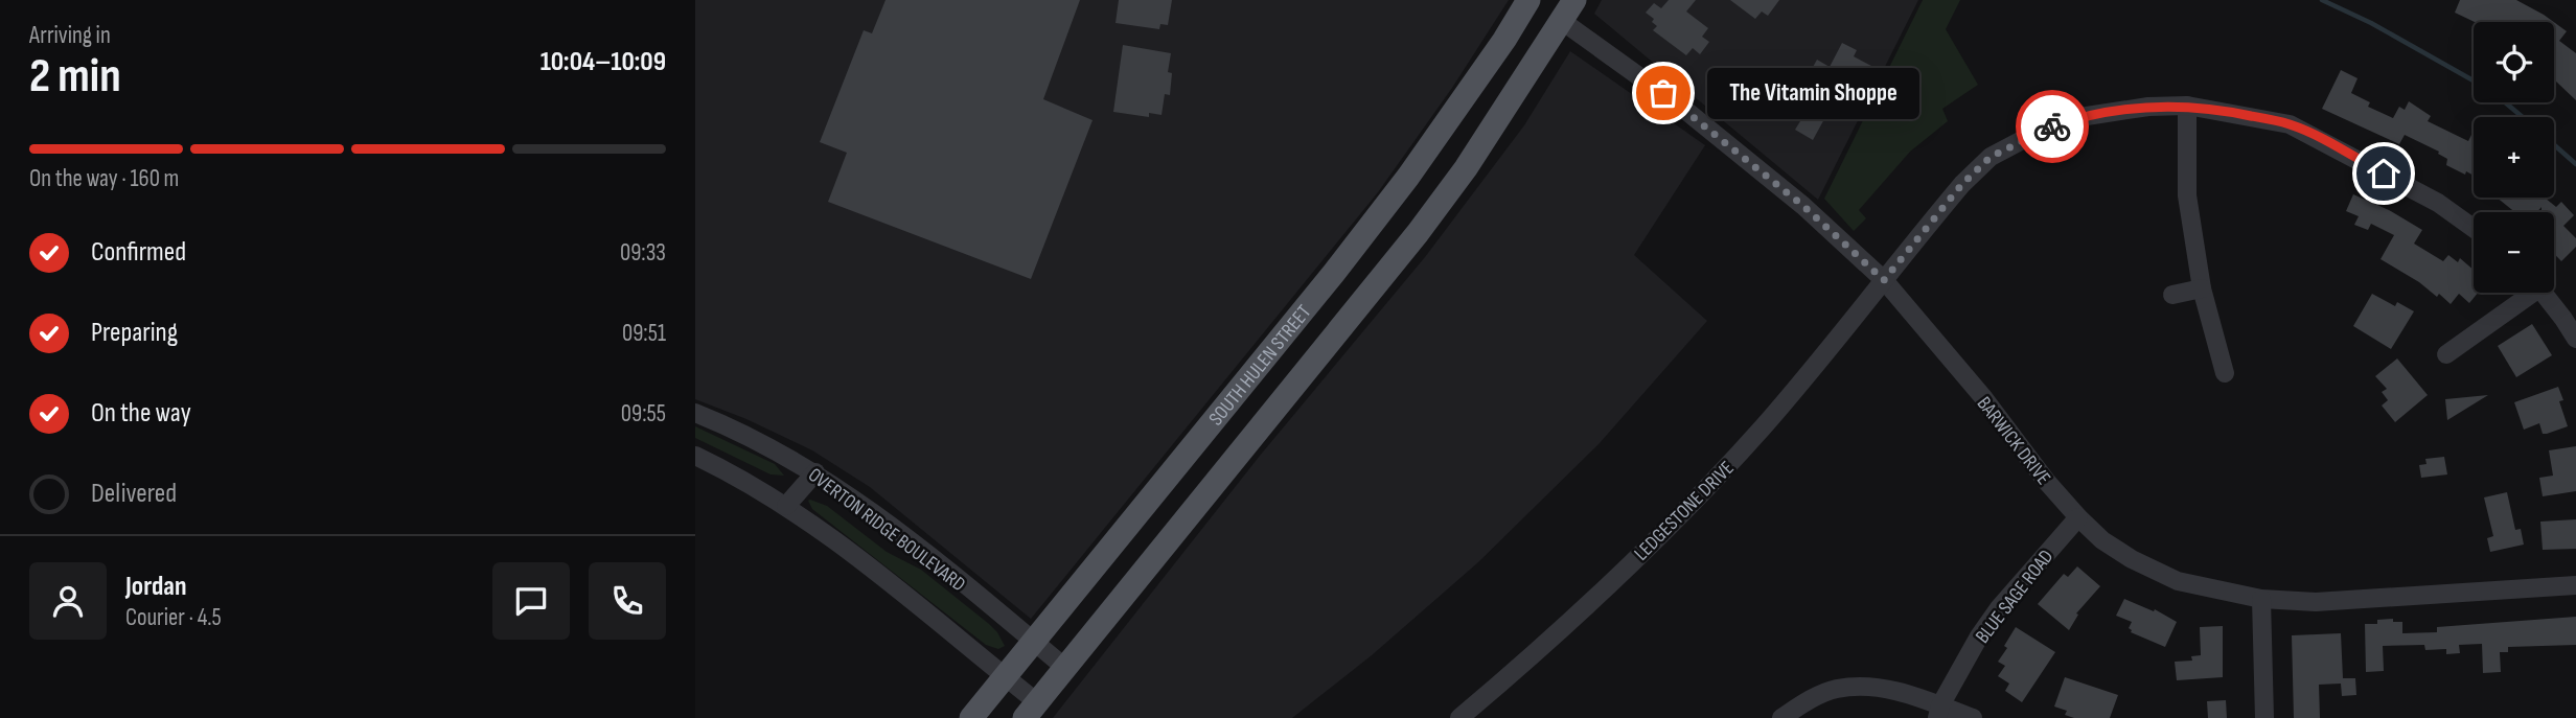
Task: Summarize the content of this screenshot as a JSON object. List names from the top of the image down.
{
  "streets": {
    "main road": ["SOUTH HULEN STREET"],
    "street": [
      "BARWICK DRIVE",
      "LEDGESTONE DRIVE",
      "OVERTON RIDGE BOULEVARD",
      "BLUE SAGE ROAD"
    ]
  },
  "crossings": [
    ["SOUTH HULEN STREET", "BARWICK DRIVE"],
    ["SOUTH HULEN STREET", "OVERTON RIDGE BOULEVARD"],
    ["BARWICK DRIVE", "LEDGESTONE DRIVE"],
    ["BARWICK DRIVE", "BLUE SAGE ROAD"]
  ],
  "places": ["The Vitamin Shoppe"],
  "page": {
    "heading": ["2 min", "Arriving in", "10:04–10:09"],
    "panel": ["Jordan", "Courier · 4.5"],
    "map_buttons": ["+", "−"],
    "bubble": "The Vitamin Shoppe",
    "bar": "On the way · 160 m",
    "list": [
      ["Confirmed", "09:33"],
      ["Preparing", "09:51"],
      ["On the way", "09:55"],
      "Delivered"
    ]
  }
}
